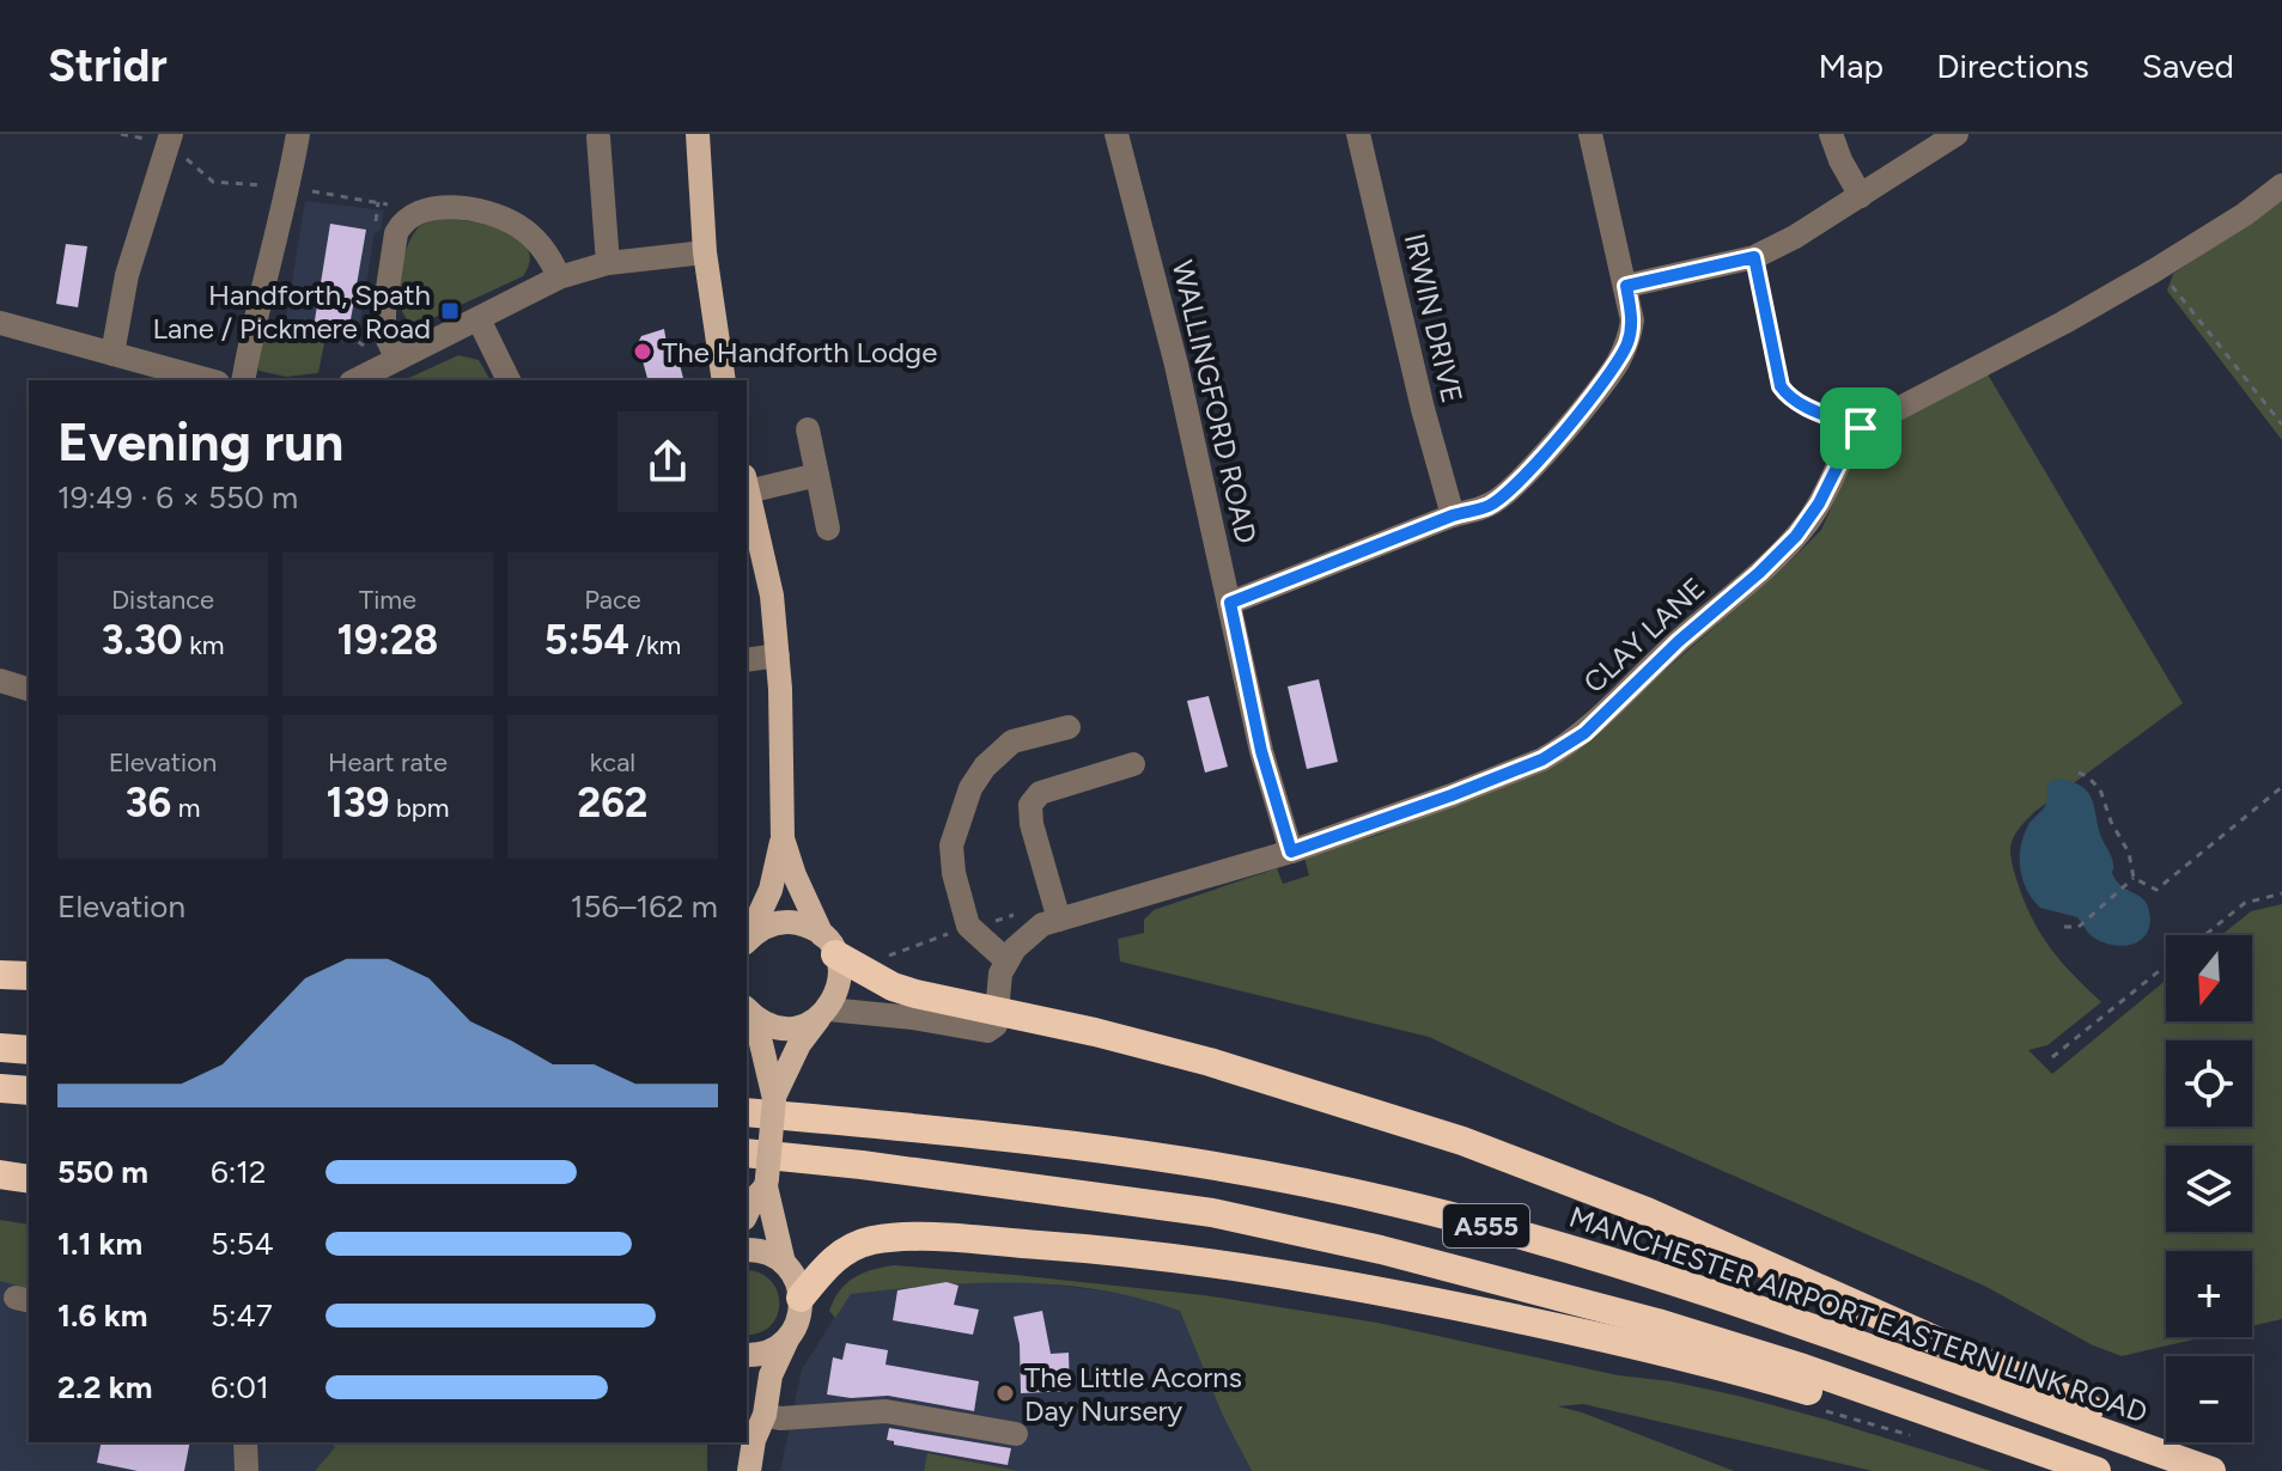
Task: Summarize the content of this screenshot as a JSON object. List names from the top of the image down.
{
  "streets": {
    "highway": ["A555", "MANCHESTER AIRPORT EASTERN LINK ROAD"],
    "street": ["IRWIN DRIVE", "WALLINGFORD ROAD", "CLAY LANE"]
  },
  "crossings": [
    ["WALLINGFORD ROAD", "CLAY LANE"]
  ],
  "places": {
    "transit": ["Handforth, Spath Lane / Pickmere Road"],
    "other": ["The Handforth Lodge", "The Little Acorns Day Nursery"]
  },
  "north": "bottom",
  "page": {
    "header": "Stridr",
    "nav": ["Map", "Directions", "Saved"],
    "heading": ["Evening run", "19:49 · 6 × 550 m"],
    "stats": [
      ["Distance", "3.30 km"],
      ["Time", "19:28"],
      ["Pace", "5:54 /km"],
      ["Elevation", "36 m"],
      ["Heart rate", "139 bpm"],
      ["kcal", "262"]
    ],
    "chart": ["Elevation", "156–162 m"],
    "map_buttons": ["+", "−"],
    "list": [
      {
        "name": "550 m",
        "note": "6:12"
      },
      {
        "name": "1.1 km",
        "note": "5:54"
      },
      {
        "name": "1.6 km",
        "note": "5:47"
      },
      {
        "name": "2.2 km",
        "note": "6:01"
      }
    ]
  }
}
